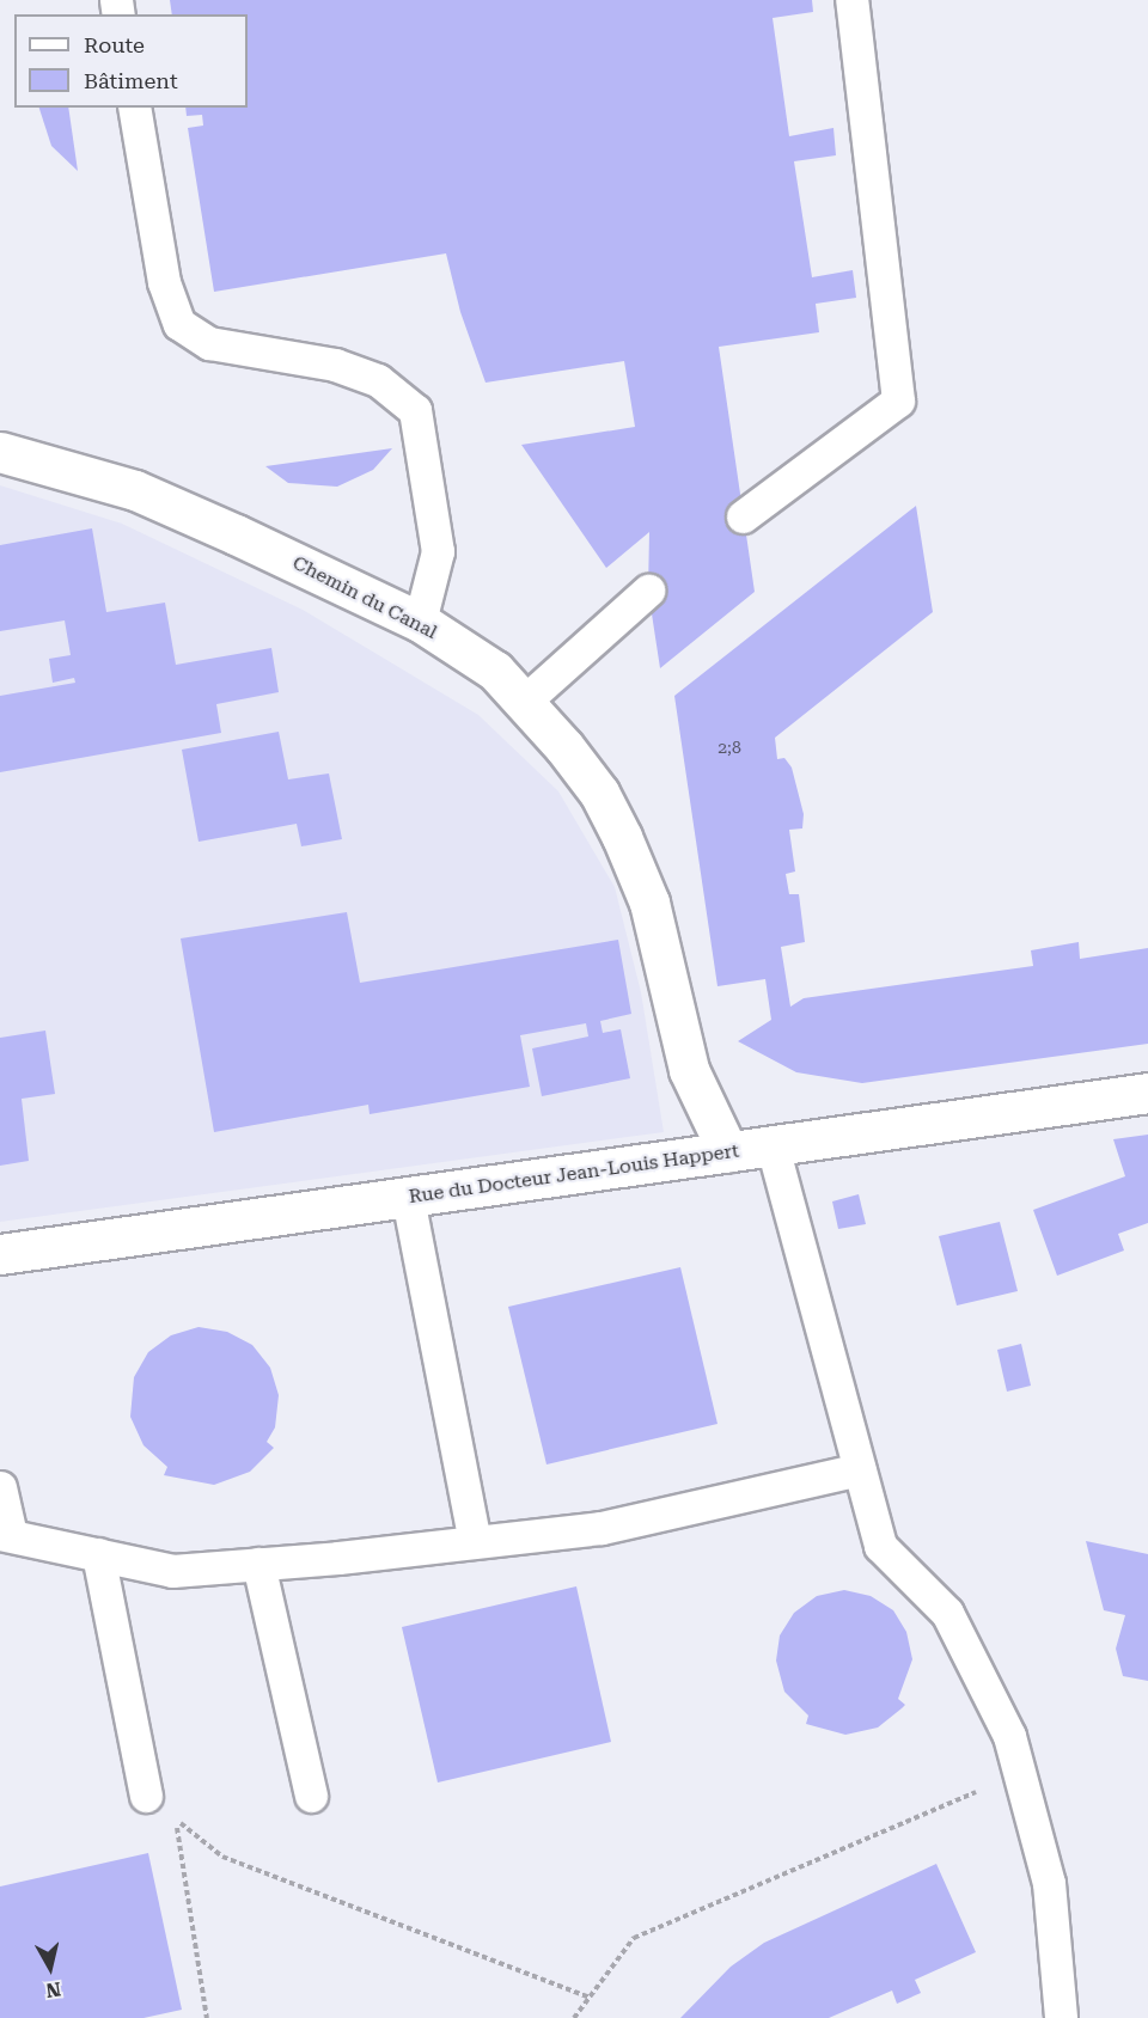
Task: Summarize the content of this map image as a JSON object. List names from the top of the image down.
{
  "streets": {
    "street": ["Chemin du Canal", "Rue du Docteur Jean-Louis Happert"]
  },
  "crossings": [
    ["Chemin du Canal", "Rue du Docteur Jean-Louis Happert"]
  ],
  "house_numbers": ["2;8"],
  "legend": ["Route", "Bâtiment"],
  "north": "bottom"
}
